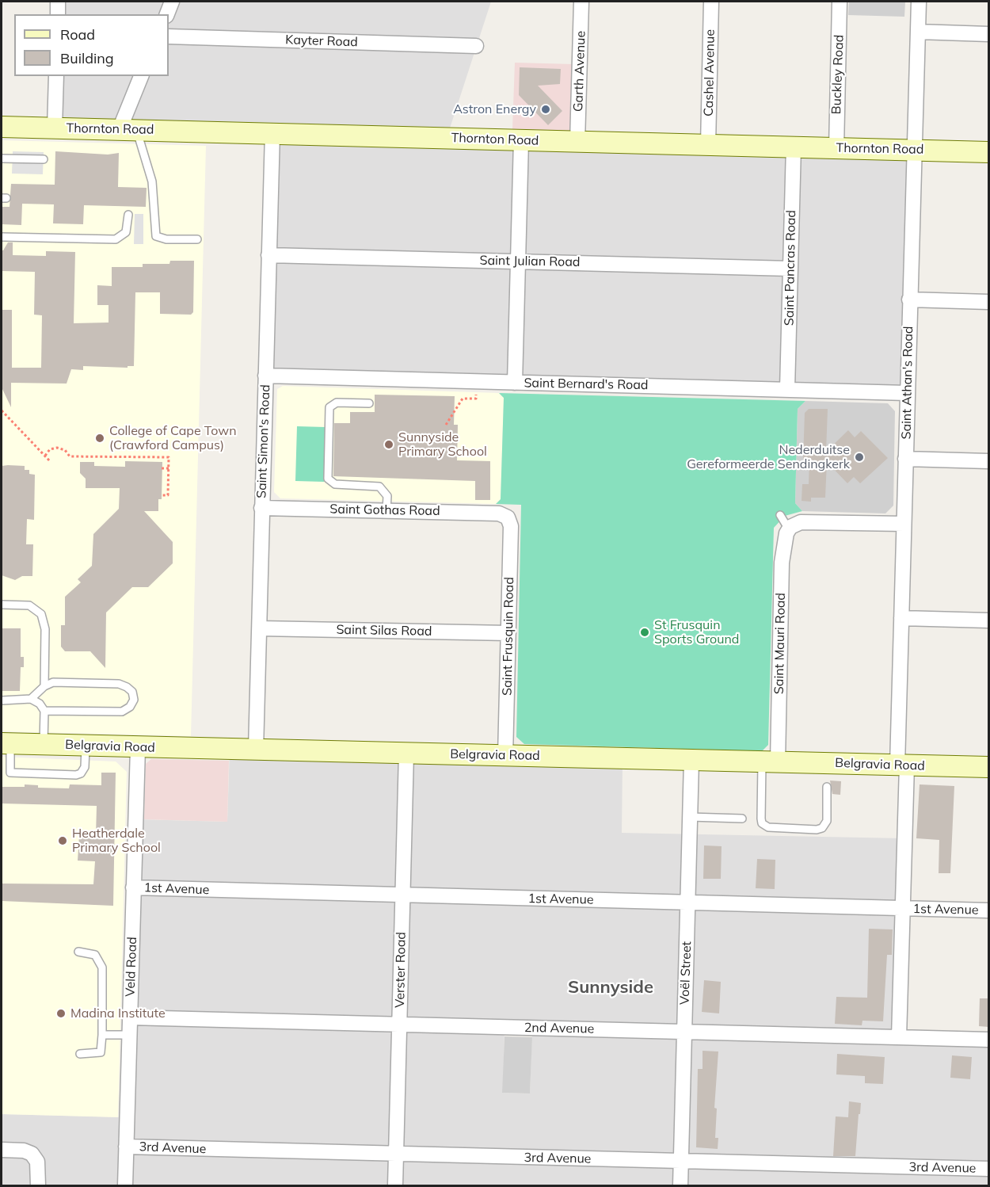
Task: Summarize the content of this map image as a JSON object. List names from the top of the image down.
{
  "streets": {
    "street": [
      "Kayter Road",
      "Garth Avenue",
      "Cashel Avenue",
      "Buckley Road",
      "Thornton Road",
      "Saint Julian Road",
      "Saint Pancras Road",
      "Saint Athan's Road",
      "Saint Bernard's Road",
      "Saint Simon's Road",
      "Saint Gothas Road",
      "Saint Silas Road",
      "Saint Frusquin Road",
      "Saint Mauri Road",
      "Belgravia Road",
      "1st Avenue",
      "Veld Road",
      "Verster Road",
      "Voël Street",
      "2nd Avenue",
      "3rd Avenue"
    ]
  },
  "crossings": [
    ["Garth Avenue", "Thornton Road"],
    ["Cashel Avenue", "Thornton Road"],
    ["Buckley Road", "Thornton Road"],
    ["Thornton Road", "Saint Pancras Road"],
    ["Thornton Road", "Saint Athan's Road"],
    ["Thornton Road", "Saint Simon's Road"],
    ["Saint Julian Road", "Saint Pancras Road"],
    ["Saint Julian Road", "Saint Simon's Road"],
    ["Saint Pancras Road", "Saint Bernard's Road"],
    ["Saint Athan's Road", "Saint Bernard's Road"],
    ["Saint Athan's Road", "Belgravia Road"],
    ["Saint Athan's Road", "1st Avenue"],
    ["Saint Athan's Road", "2nd Avenue"],
    ["Saint Bernard's Road", "Saint Simon's Road"],
    ["Saint Simon's Road", "Saint Gothas Road"],
    ["Saint Simon's Road", "Saint Silas Road"],
    ["Saint Simon's Road", "Belgravia Road"],
    ["Saint Gothas Road", "Saint Frusquin Road"],
    ["Saint Silas Road", "Saint Frusquin Road"],
    ["Saint Frusquin Road", "Belgravia Road"],
    ["Saint Mauri Road", "Belgravia Road"],
    ["Belgravia Road", "Veld Road"],
    ["Belgravia Road", "Verster Road"],
    ["Belgravia Road", "Voël Street"],
    ["1st Avenue", "Veld Road"],
    ["1st Avenue", "Verster Road"],
    ["1st Avenue", "Voël Street"],
    ["Veld Road", "2nd Avenue"],
    ["Veld Road", "3rd Avenue"],
    ["Verster Road", "2nd Avenue"],
    ["Verster Road", "3rd Avenue"],
    ["Voël Street", "2nd Avenue"],
    ["Voël Street", "3rd Avenue"]
  ],
  "districts": ["Sunnyside"],
  "places": [
    "Astron Energy",
    "College of Cape Town (Crawford Campus)",
    "Sunnyside Primary School",
    "Nederduitse Gereformeerde Sendingkerk",
    "St Frusquin Sports Ground",
    "Heatherdale Primary School",
    "Madina Institute"
  ],
  "legend": ["Road", "Building"]
}
